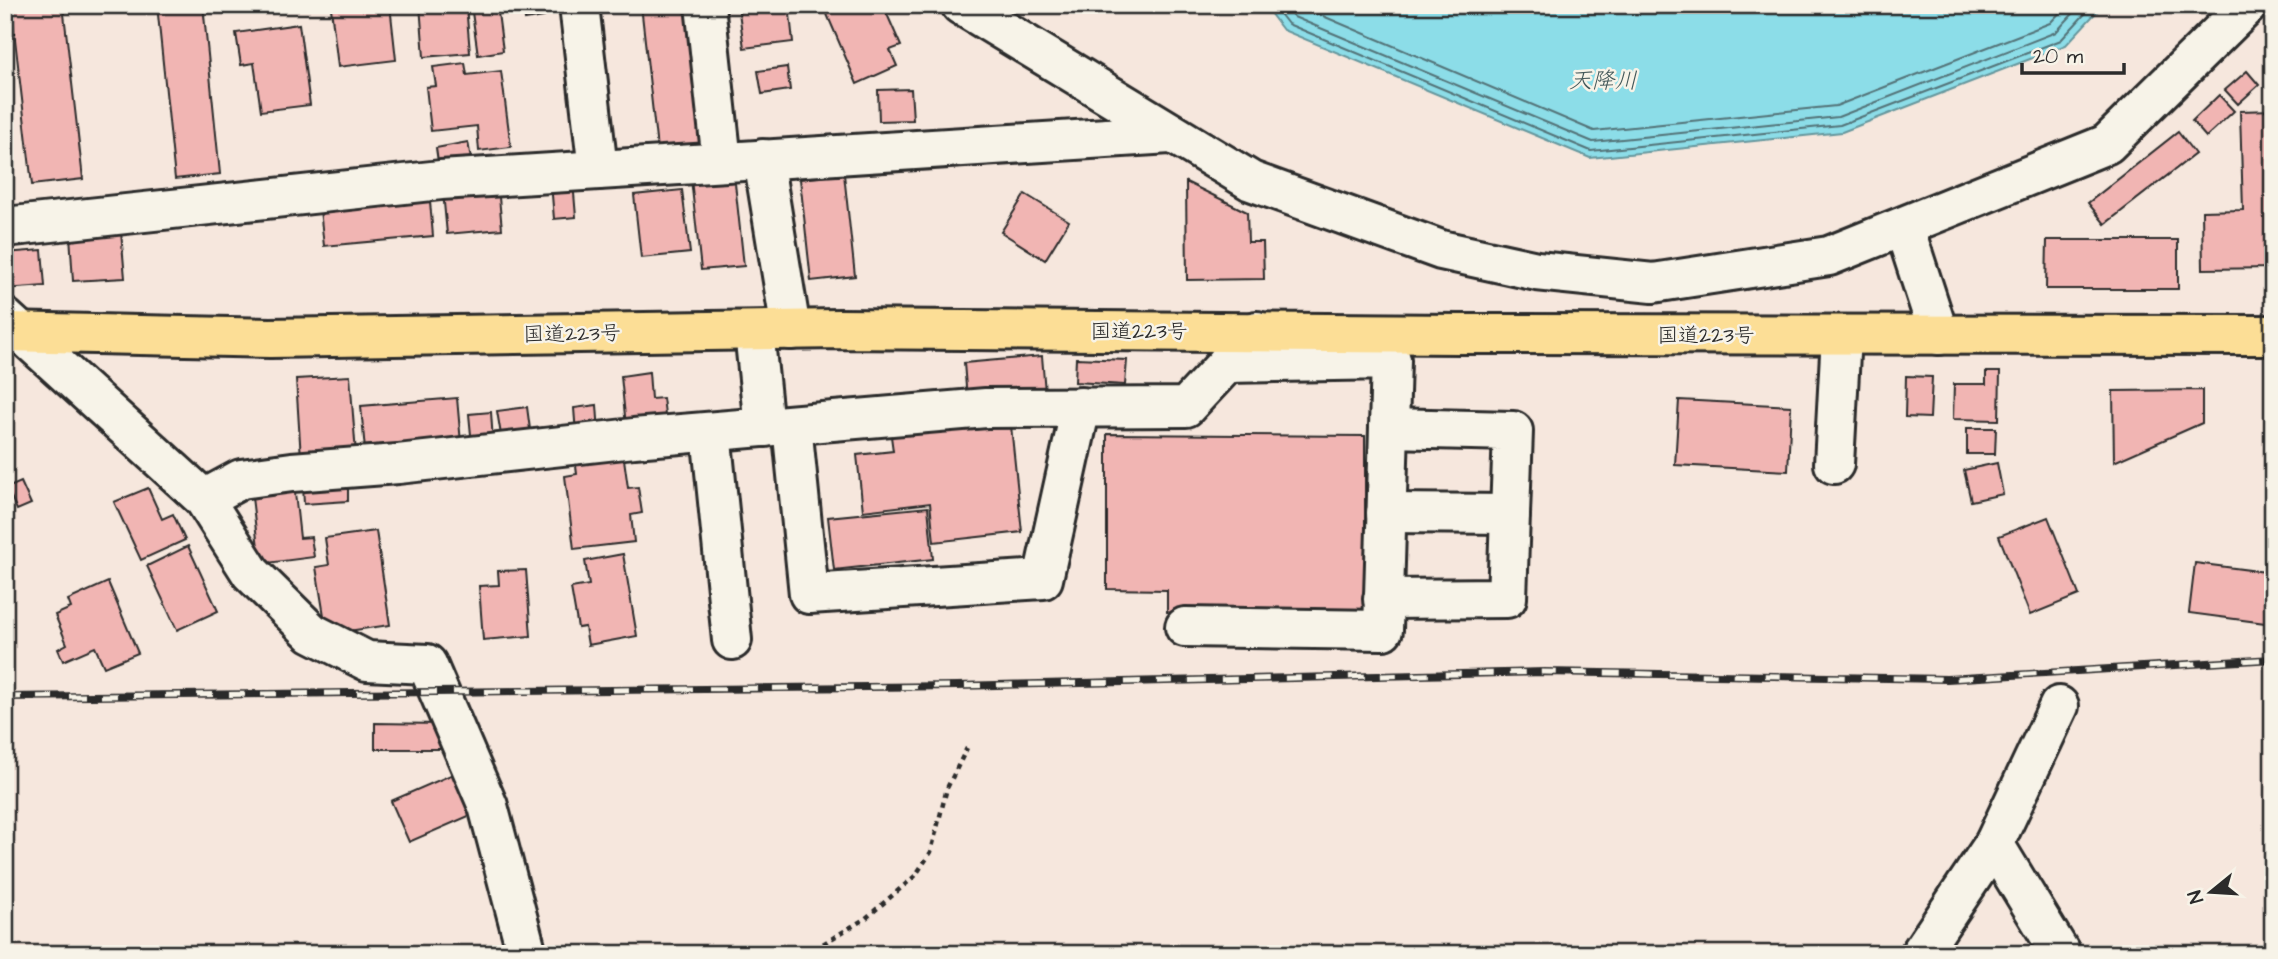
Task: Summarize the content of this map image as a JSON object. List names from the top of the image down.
{
  "streets": {
    "highway": ["国道223号"]
  },
  "water": ["天降川"],
  "scale_bar": "20 m",
  "north": "left"
}
